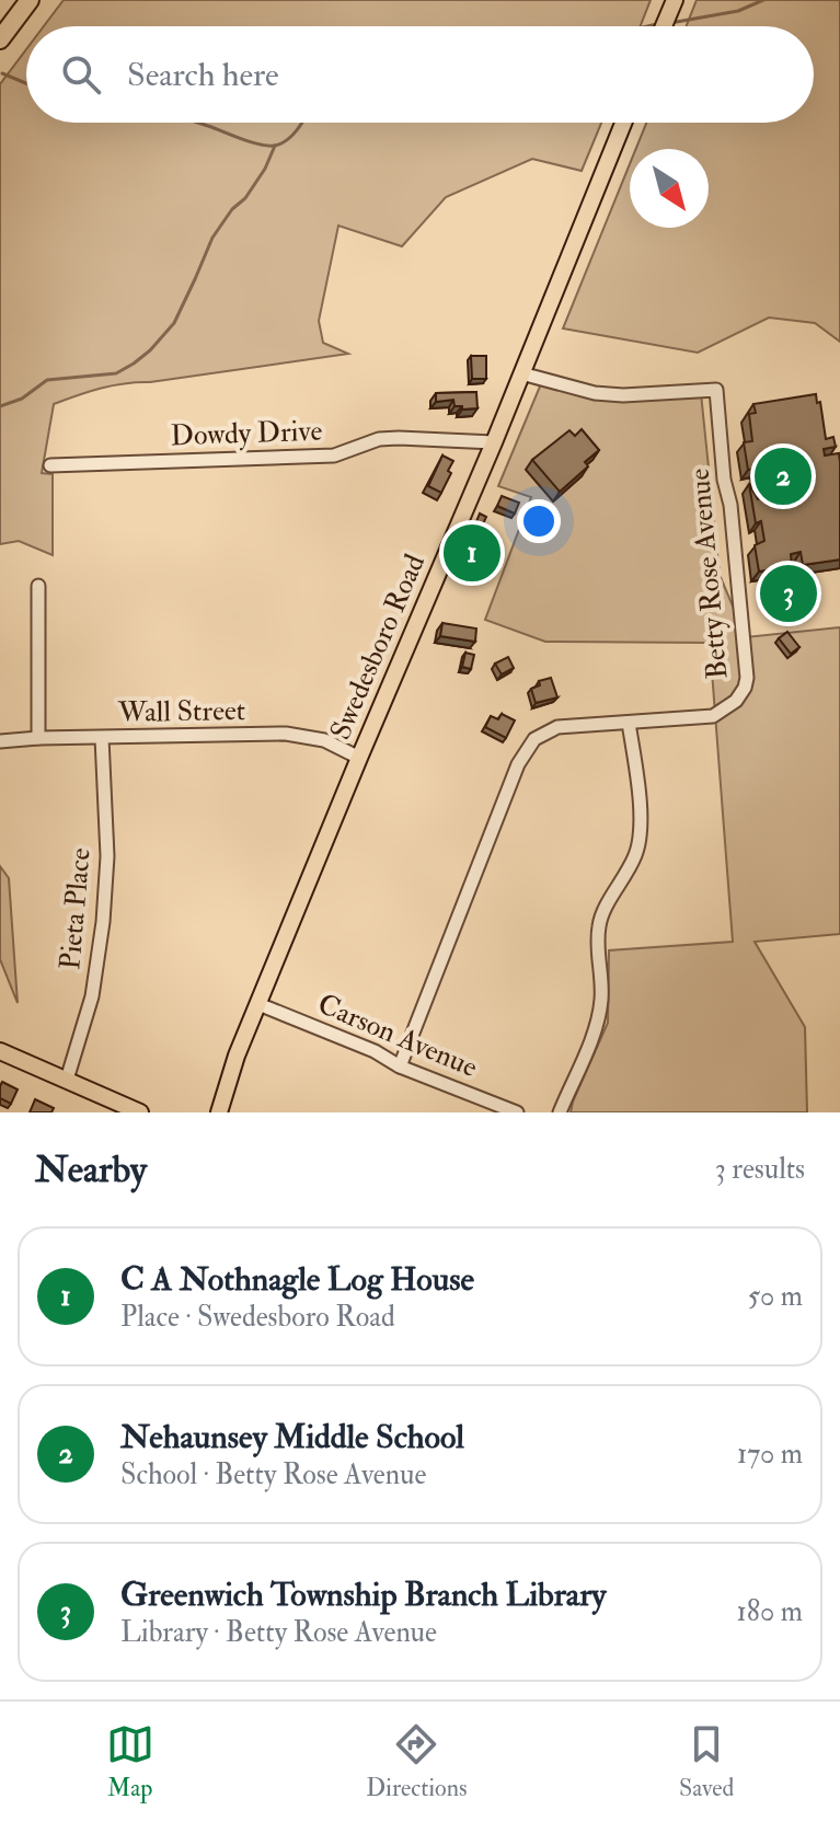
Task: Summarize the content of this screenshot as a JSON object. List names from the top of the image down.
{
  "streets": {
    "main road": ["Swedesboro Road"],
    "street": [
      "Dowdy Drive",
      "Betty Rose Avenue",
      "Wall Street",
      "Pieta Place",
      "Carson Avenue"
    ]
  },
  "crossings": [
    ["Dowdy Drive", "Swedesboro Road"],
    ["Betty Rose Avenue", "Swedesboro Road"],
    ["Betty Rose Avenue", "Carson Avenue"],
    ["Swedesboro Road", "Wall Street"],
    ["Swedesboro Road", "Carson Avenue"],
    ["Wall Street", "Pieta Place"]
  ],
  "north": "bottom right",
  "page": {
    "search": "Search here",
    "pins": ["2", "1", "3"],
    "heading": ["Nearby", "3 results"],
    "list": [
      {
        "mark": "1",
        "name": "C A Nothnagle Log House",
        "note": "Place · Swedesboro Road",
        "value": "50 m"
      },
      {
        "mark": "2",
        "name": "Nehaunsey Middle School",
        "note": "School · Betty Rose Avenue",
        "value": "170 m"
      },
      {
        "mark": "3",
        "name": "Greenwich Township Branch Library",
        "note": "Library · Betty Rose Avenue",
        "value": "180 m"
      }
    ],
    "nav": ["Map", "Directions", "Saved"]
  }
}
